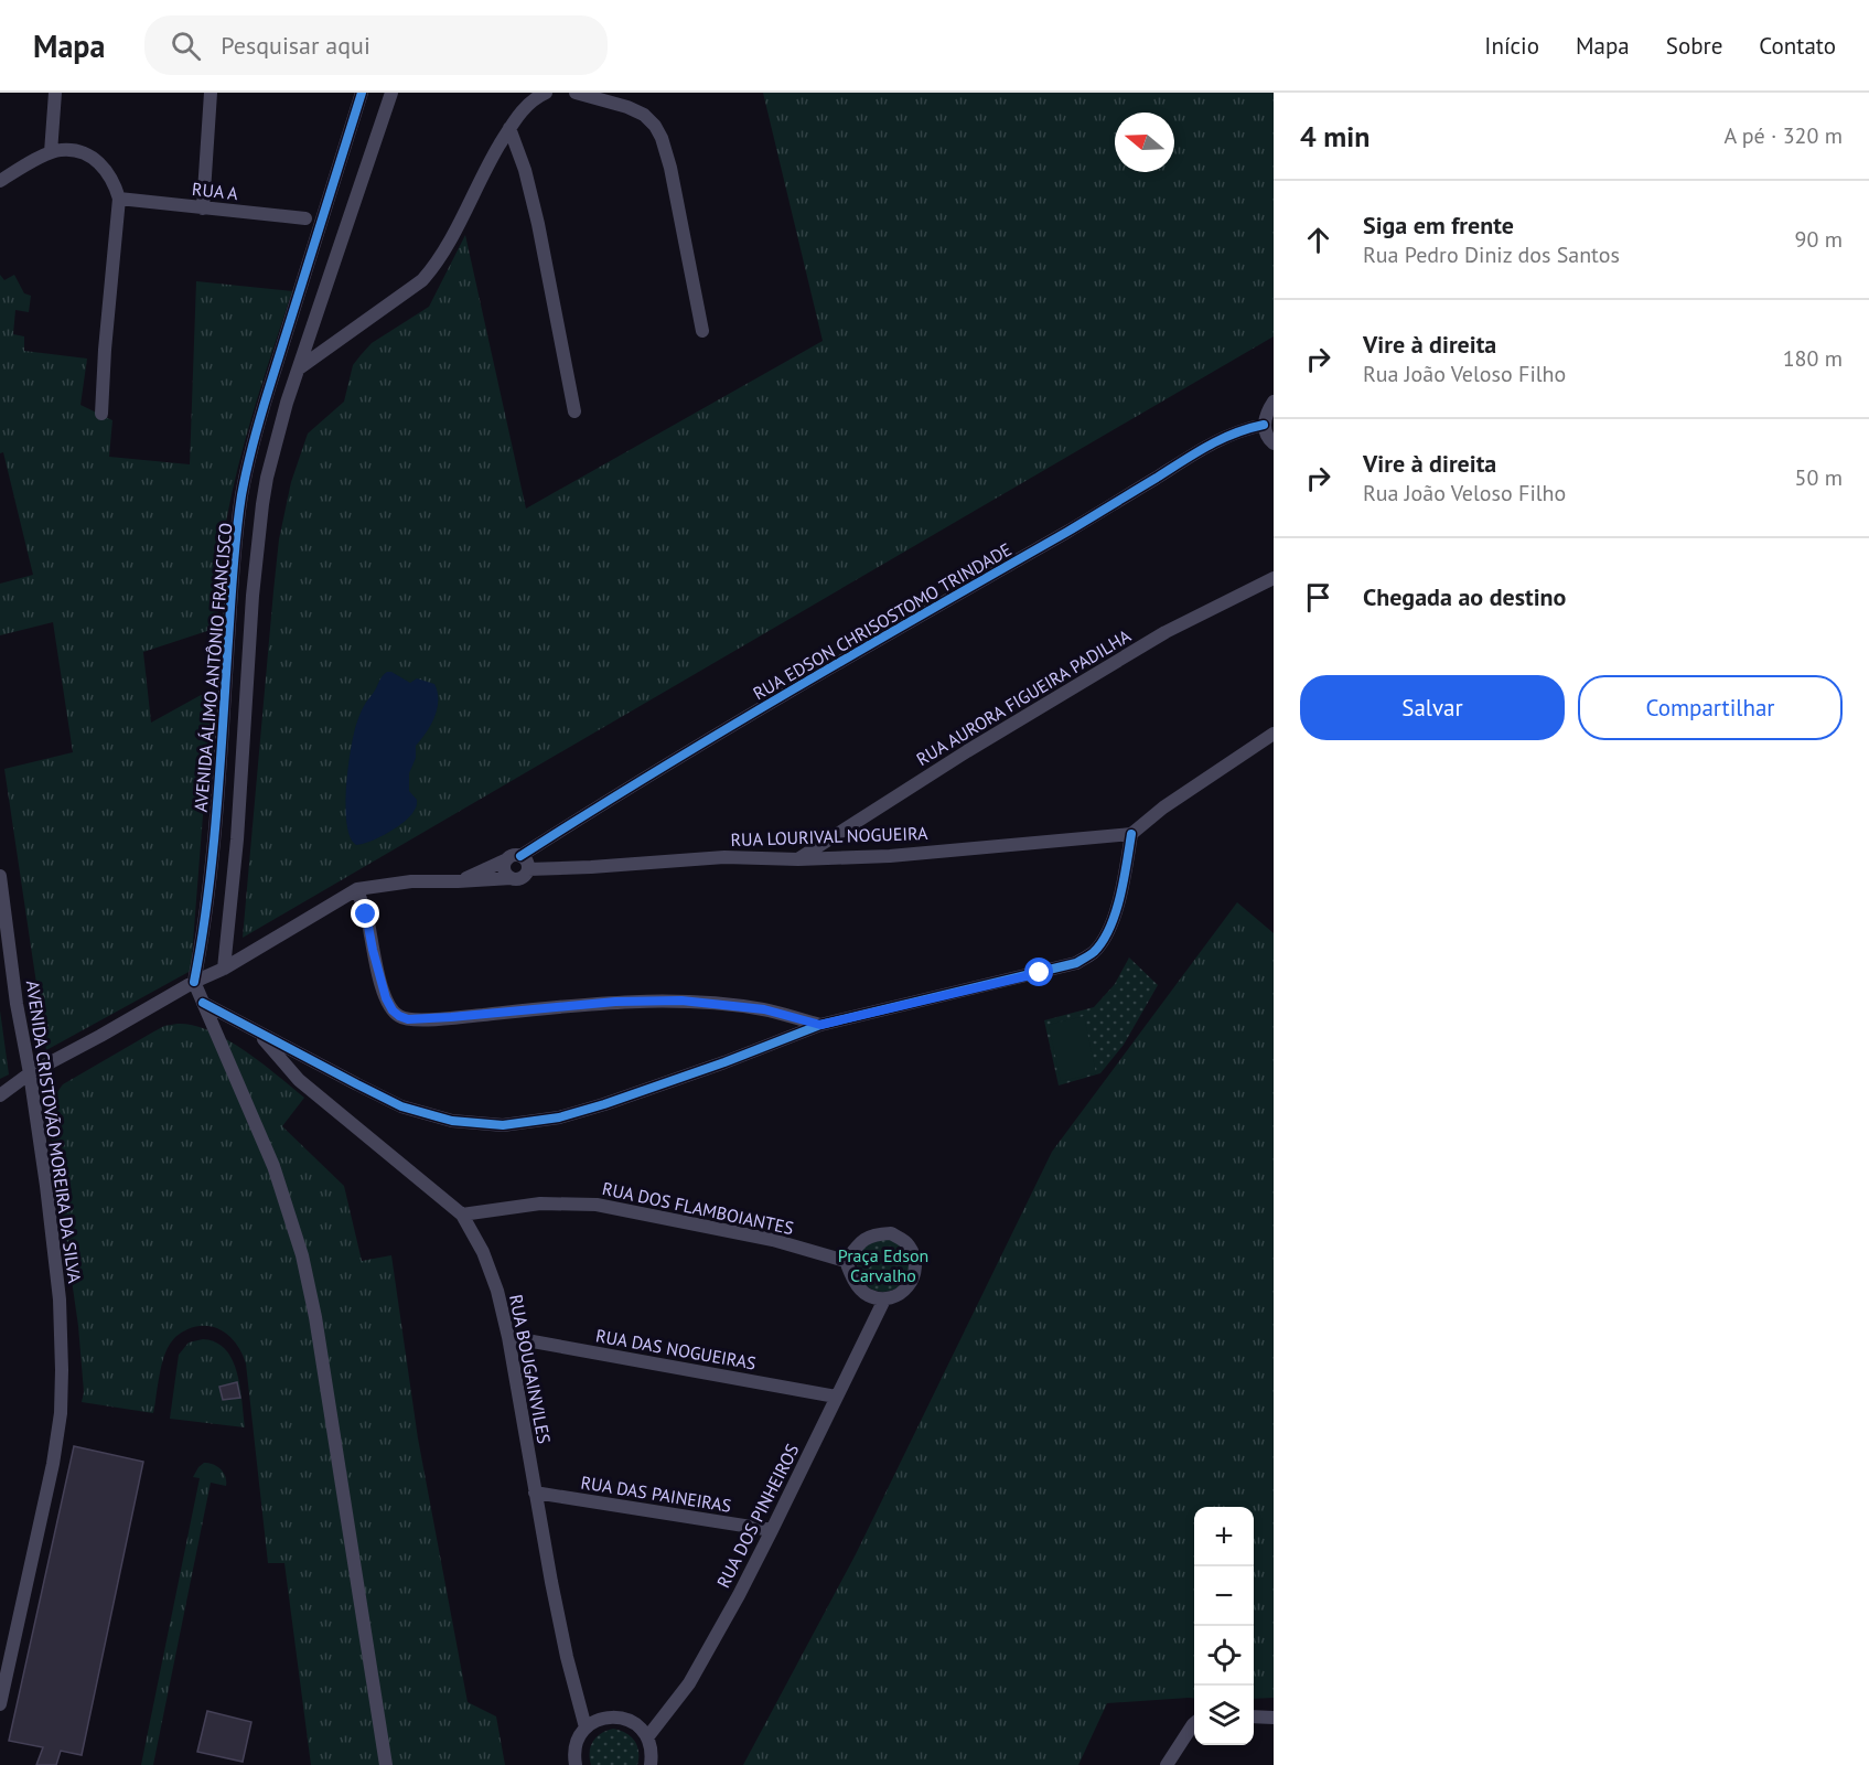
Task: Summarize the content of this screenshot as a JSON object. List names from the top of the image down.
{
  "streets": {
    "street": [
      "RUA A",
      "RUA EDSON CHRISOSTOMO TRINDADE",
      "AVENIDA ÁLIMO ANTÔNIO FRANCISCO",
      "RUA AURORA FIGUEIRA PADILHA",
      "RUA LOURIVAL NOGUEIRA",
      "AVENIDA CRISTOVÃO MOREIRA DA SILVA",
      "RUA DOS FLAMBOIANTES",
      "RUA DAS NOGUEIRAS",
      "RUA BOUGAINVILES",
      "RUA DAS PAINEIRAS",
      "RUA DOS PINHEIROS"
    ]
  },
  "crossings": [
    ["RUA EDSON CHRISOSTOMO TRINDADE", "RUA LOURIVAL NOGUEIRA"],
    ["RUA AURORA FIGUEIRA PADILHA", "RUA LOURIVAL NOGUEIRA"],
    ["RUA DOS FLAMBOIANTES", "RUA BOUGAINVILES"],
    ["RUA DOS FLAMBOIANTES", "RUA DOS PINHEIROS"],
    ["RUA DAS NOGUEIRAS", "RUA BOUGAINVILES"],
    ["RUA DAS NOGUEIRAS", "RUA DOS PINHEIROS"],
    ["RUA BOUGAINVILES", "RUA DAS PAINEIRAS"],
    ["RUA DAS PAINEIRAS", "RUA DOS PINHEIROS"]
  ],
  "parks": ["Praça Edson Carvalho"],
  "north": "left",
  "page": {
    "header": "Mapa",
    "search": "Pesquisar aqui",
    "nav": [
      "Início",
      "Mapa",
      "Sobre",
      "Contato"
    ],
    "heading": ["4 min", "A pé · 320 m"],
    "list": [
      ["Siga em frente", "Rua Pedro Diniz dos Santos", "90 m"],
      ["Vire à direita", "Rua João Veloso Filho", "180 m"],
      ["Vire à direita", "Rua João Veloso Filho", "50 m"],
      "Chegada ao destino"
    ],
    "buttons": ["Salvar", "Compartilhar"],
    "map_buttons": ["+", "−"]
  }
}
